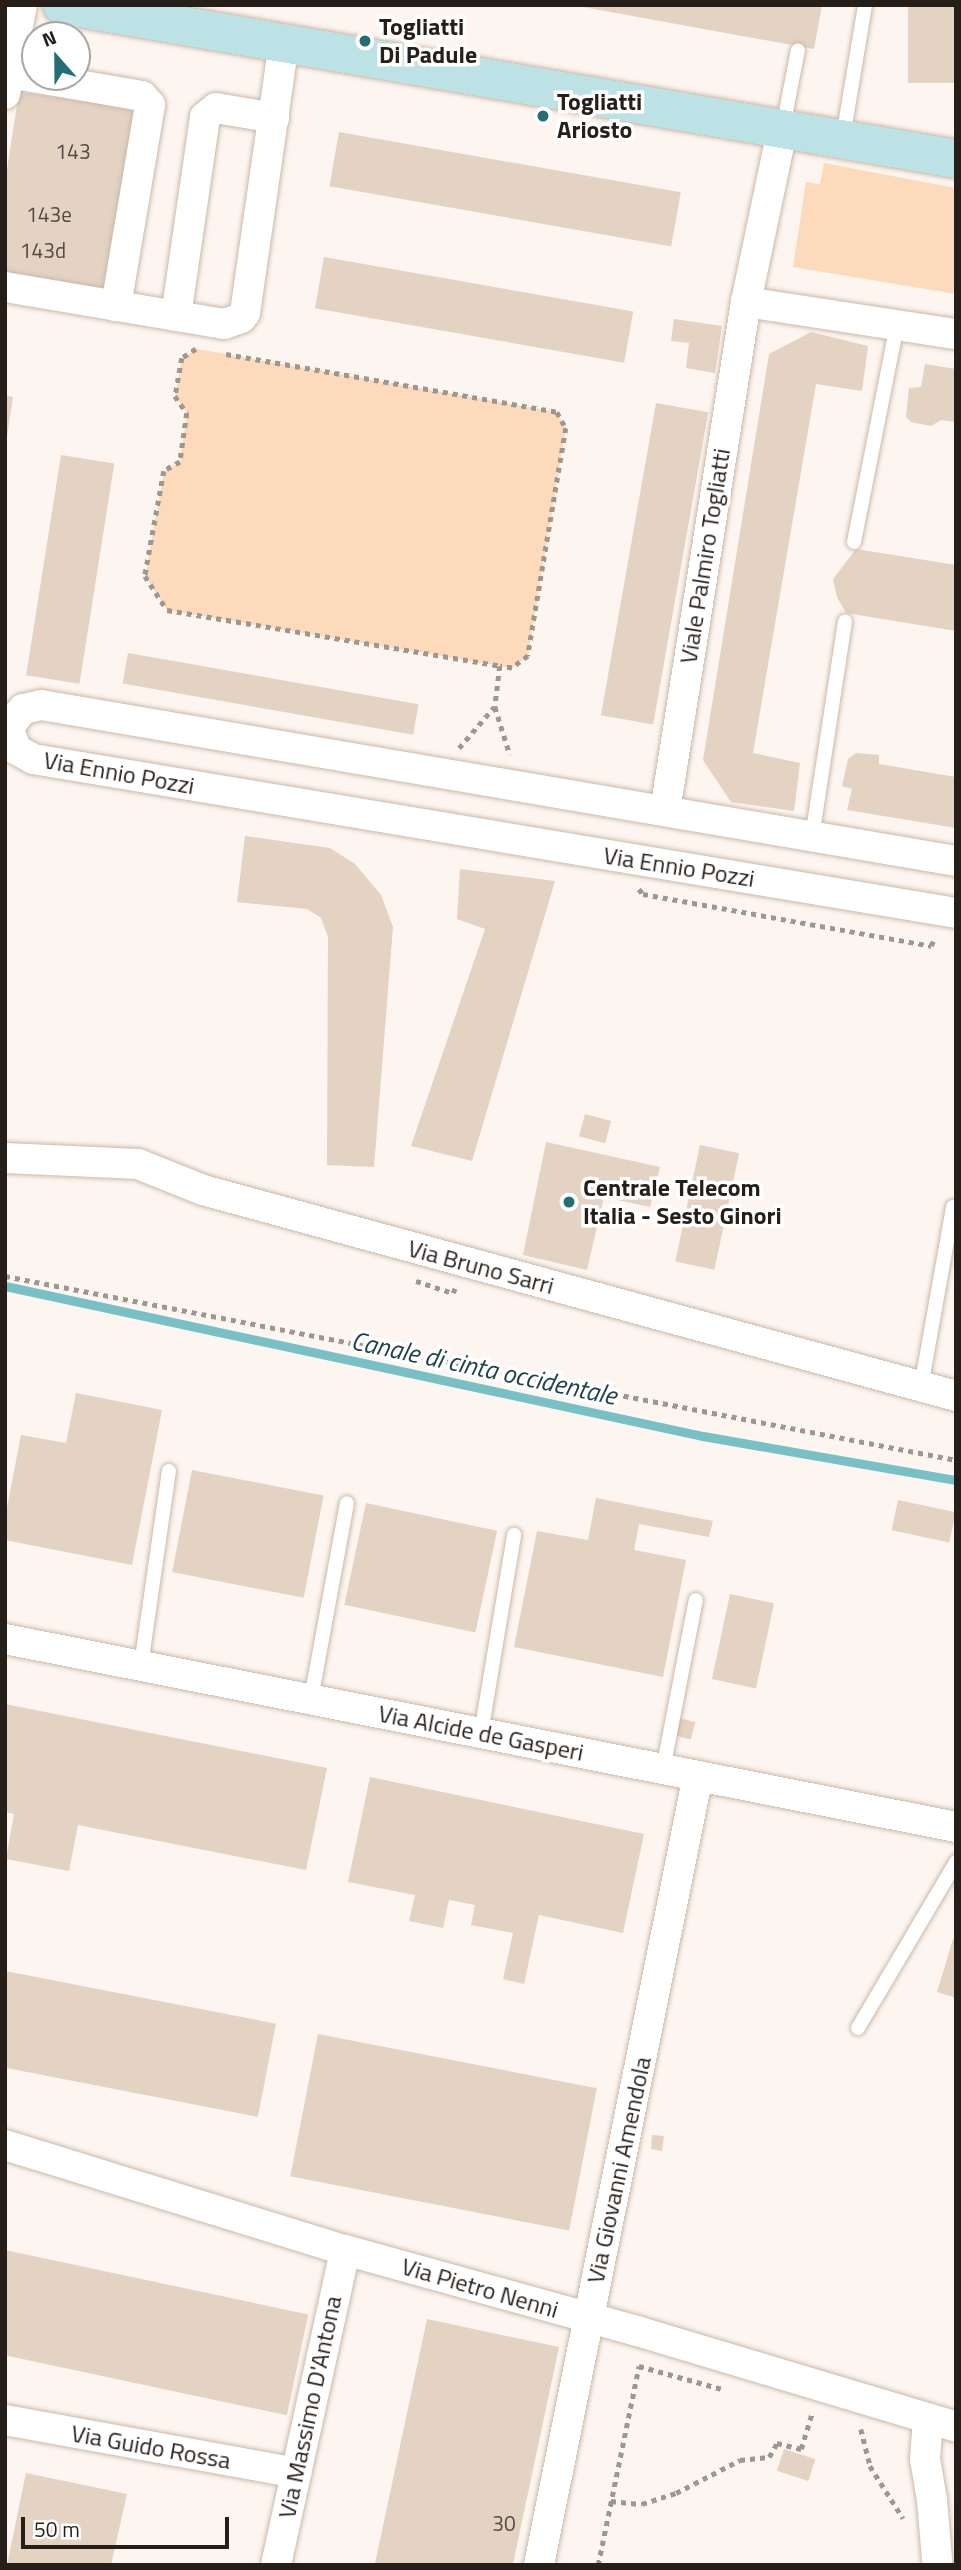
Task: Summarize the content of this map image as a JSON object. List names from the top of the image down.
{
  "streets": {
    "street": [
      "Viale Palmiro Togliatti",
      "Via Ennio Pozzi",
      "Via Bruno Sarri",
      "Via Alcide de Gasperi",
      "Via Giovanni Amendola",
      "Via Pietro Nenni",
      "Via Massimo D'Antona",
      "Via Guido Rossa"
    ]
  },
  "crossings": [
    ["Via Alcide de Gasperi", "Via Giovanni Amendola"],
    ["Via Giovanni Amendola", "Via Pietro Nenni"],
    ["Via Pietro Nenni", "Via Massimo D'Antona"],
    ["Via Massimo D'Antona", "Via Guido Rossa"]
  ],
  "water": ["Canale di cinta occidentale"],
  "places": ["Togliatti Di Padule", "Togliatti Ariosto", "Centrale Telecom Italia - Sesto Ginori"],
  "house_numbers": [
    "143",
    "143e",
    "143d",
    "30"
  ],
  "scale_bar": "50 m",
  "north": "top"
}
